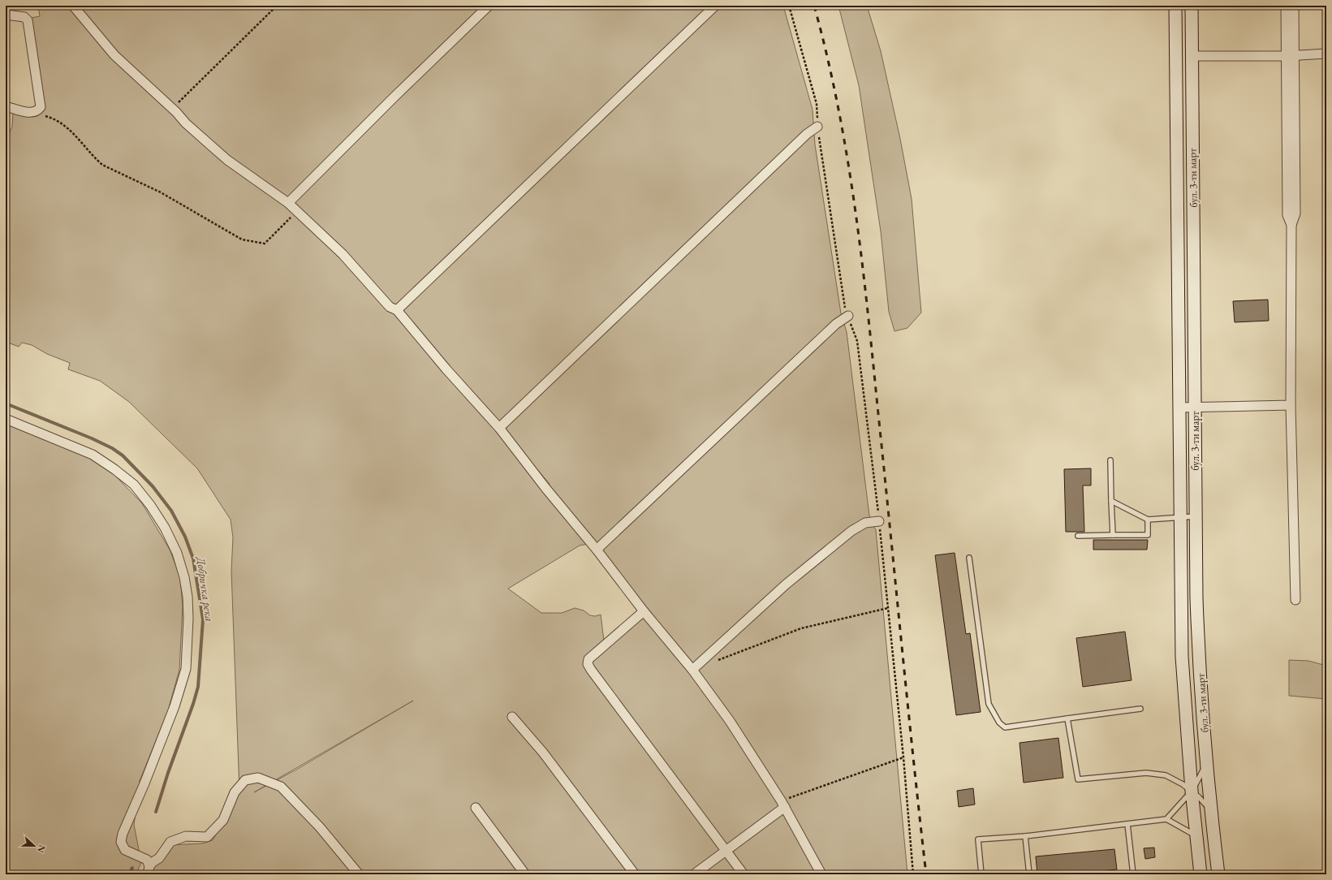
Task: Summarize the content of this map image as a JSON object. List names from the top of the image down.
{
  "streets": {
    "main road": ["бул. 3-ти март"]
  },
  "water": ["Добричка река"],
  "north": "right"
}
